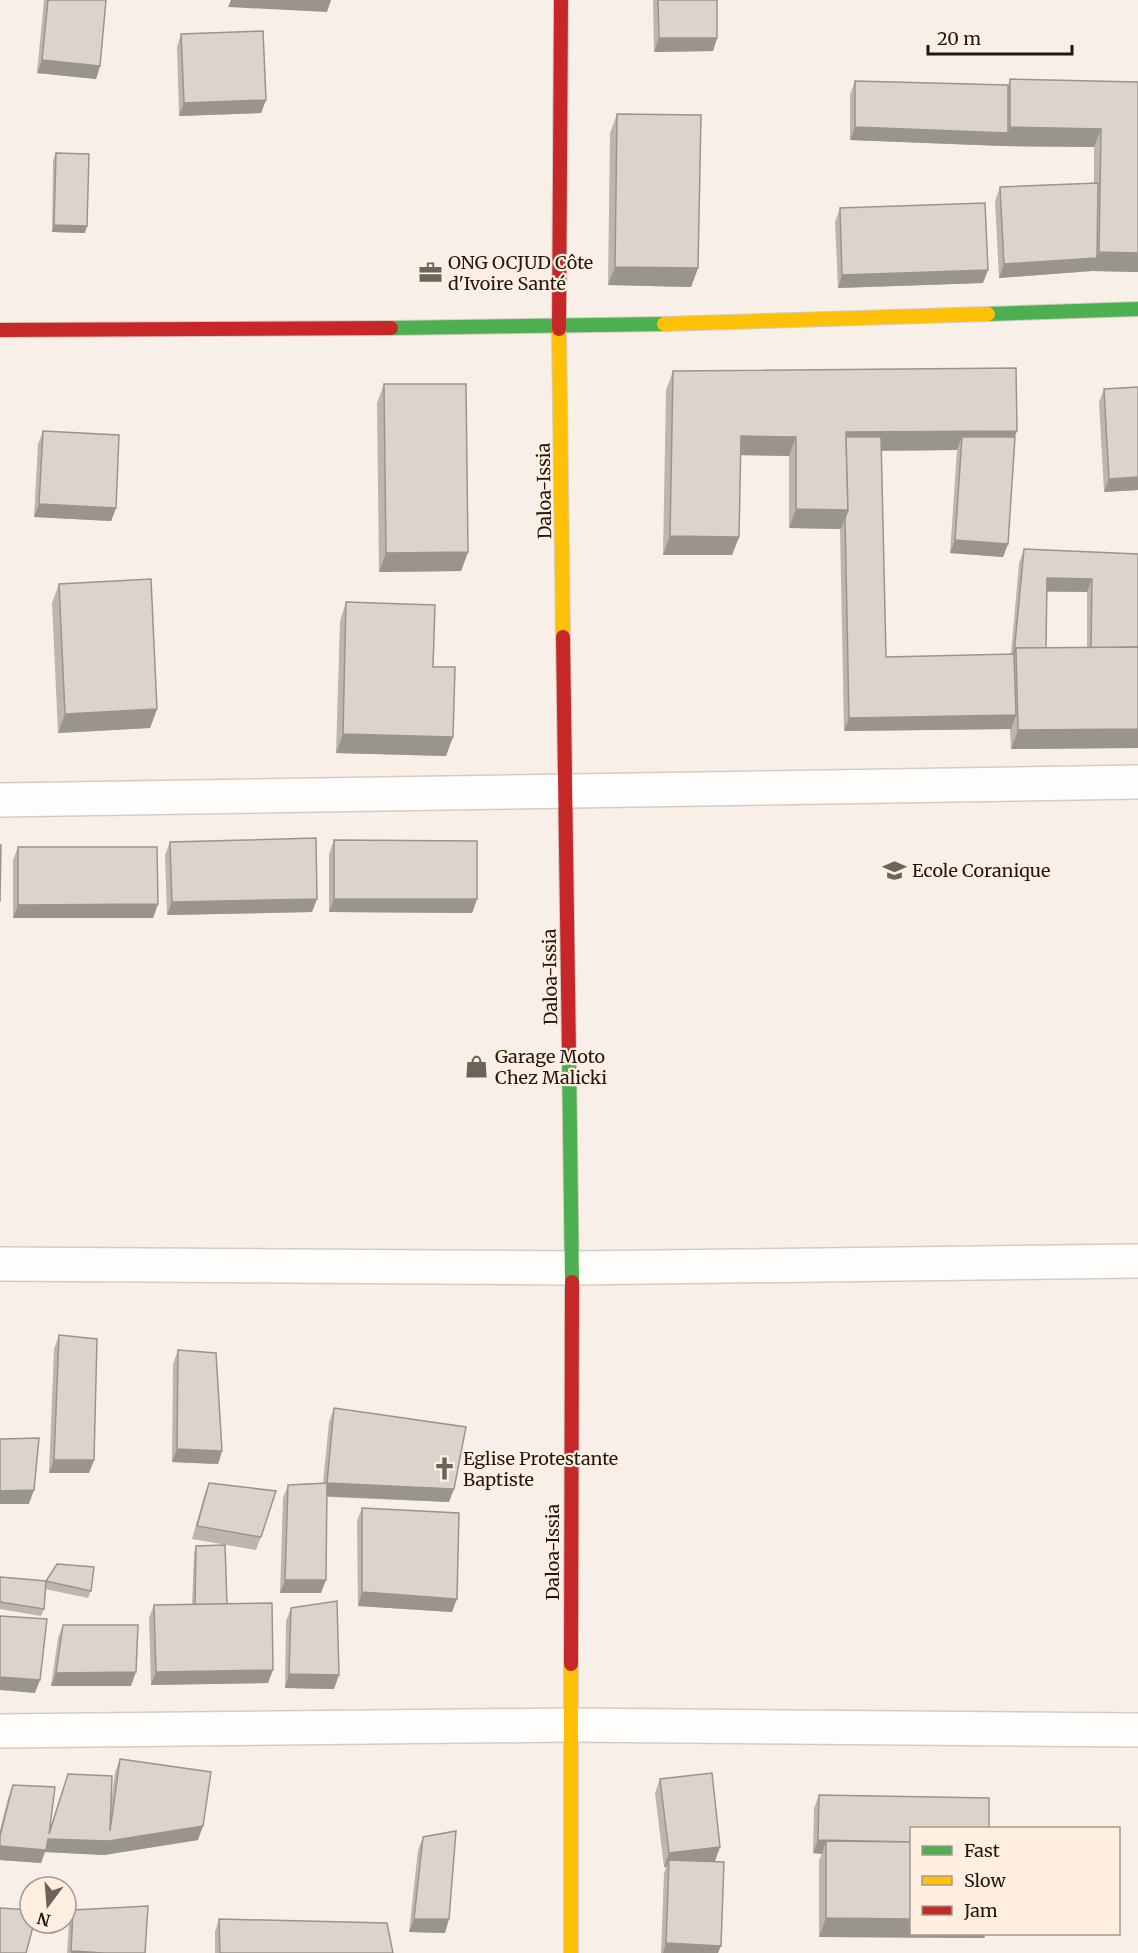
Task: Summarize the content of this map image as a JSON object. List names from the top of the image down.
{
  "streets": {
    "main road": ["Daloa-Issia"]
  },
  "places": {
    "office": ["ONG OCJUD Côte d'Ivoire Santé"],
    "school or university": ["Ecole Coranique"],
    "shop": ["Garage Moto Chez Malicki"],
    "church": ["Eglise Protestante Baptiste"]
  },
  "legend": ["Fast", "Slow", "Jam"],
  "scale_bar": "20 m",
  "north": "bottom"
}
